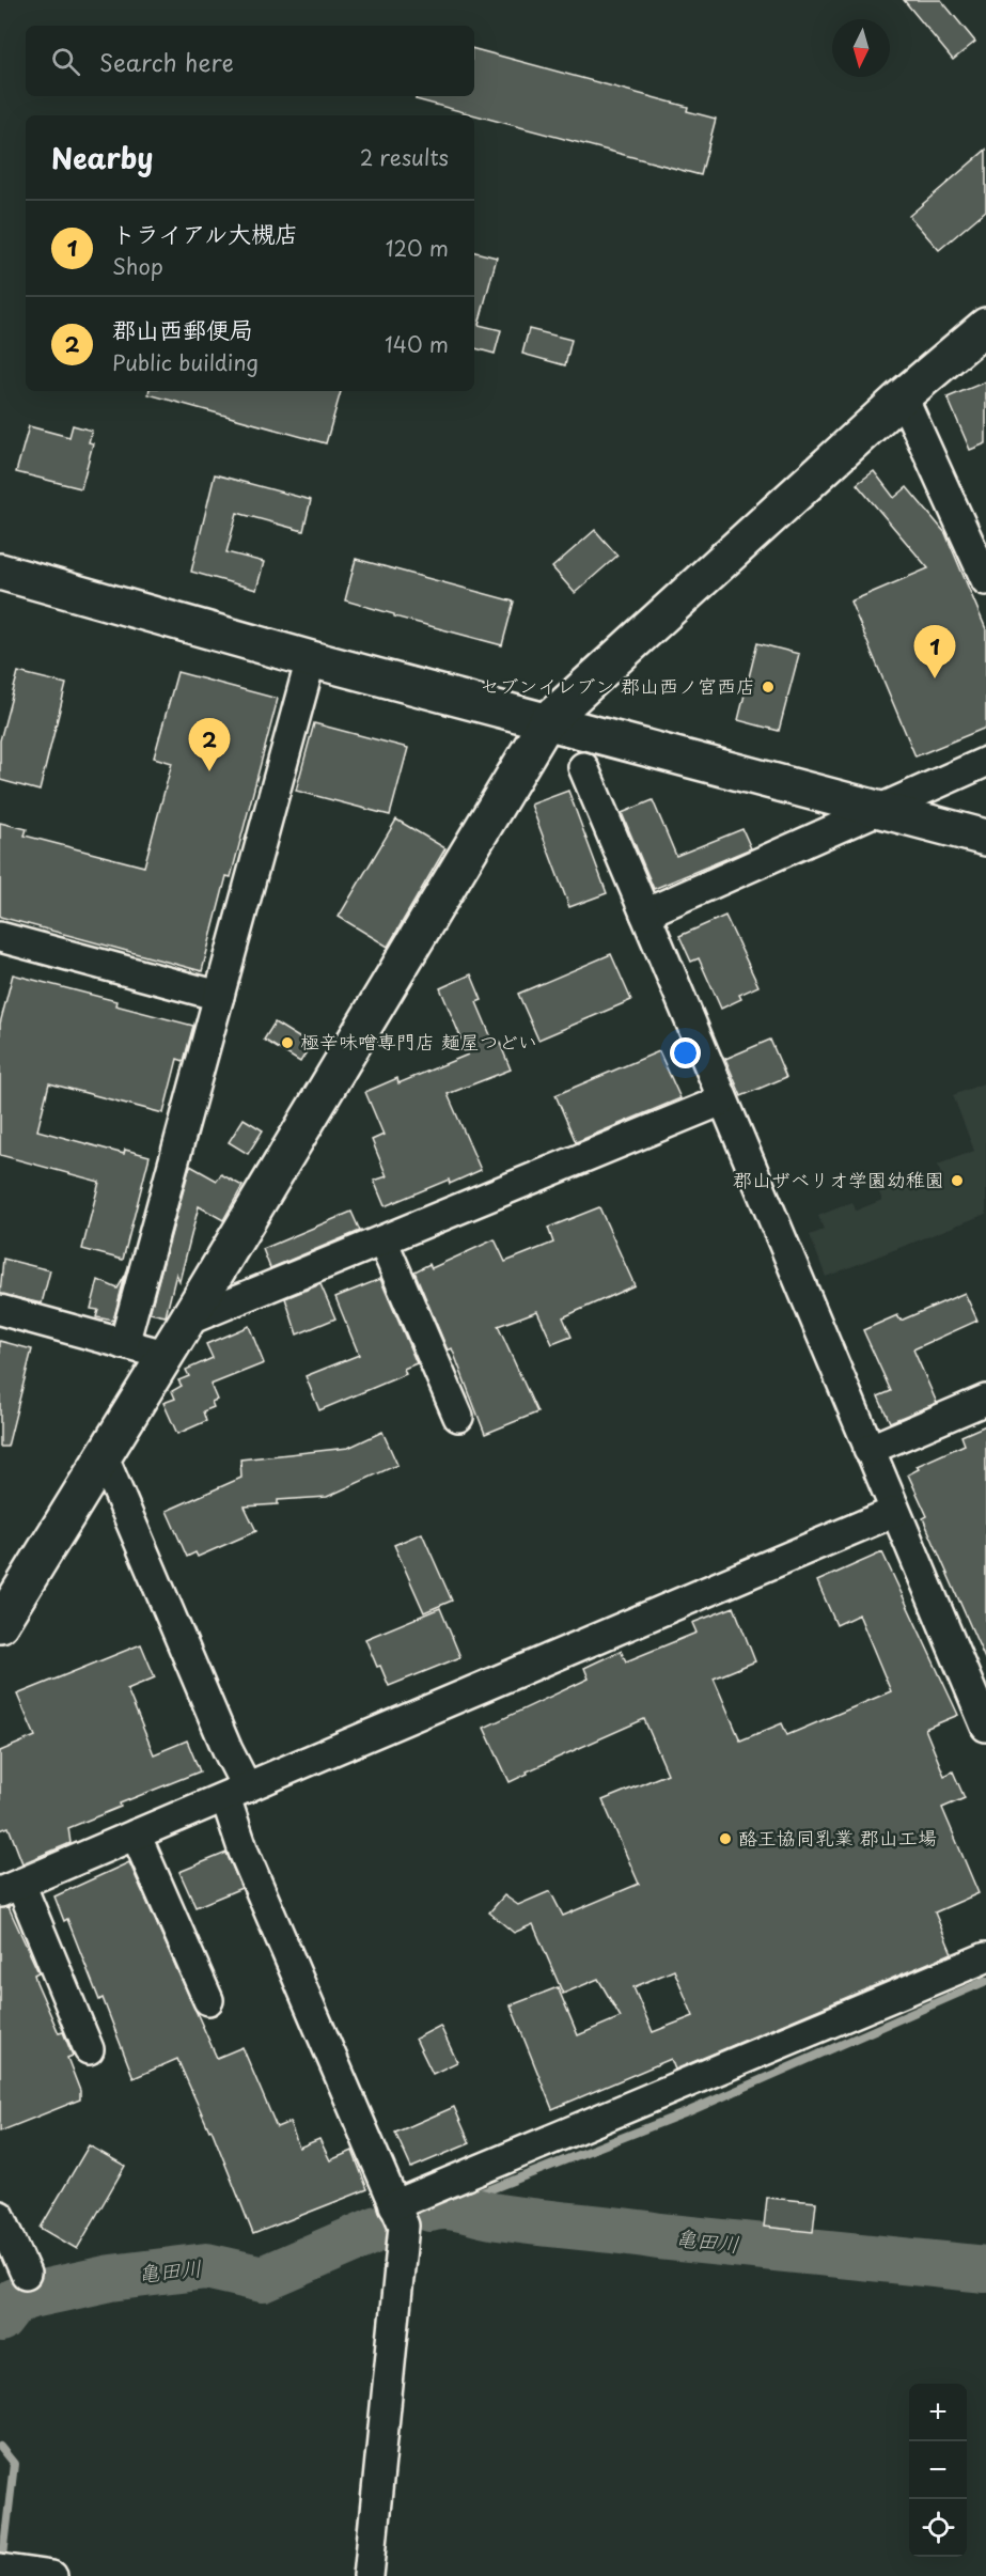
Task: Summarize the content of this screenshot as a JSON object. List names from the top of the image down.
{
  "water": ["亀田川"],
  "places": [
    "セブンイレブン 郡山西ノ宮西店",
    "極辛味噌専門店 麺屋つどい",
    "郡山ザベリオ学園幼稚園",
    "酪王協同乳業 郡山工場"
  ],
  "north": "bottom",
  "page": {
    "search": "Search here",
    "heading": ["Nearby", "2 results"],
    "list": [
      {
        "mark": "1",
        "name": "トライアル大槻店",
        "note": "Shop",
        "value": "120 m"
      },
      {
        "mark": "2",
        "name": "郡山西郵便局",
        "note": "Public building",
        "value": "140 m"
      }
    ],
    "pins": ["1", "2"],
    "map_buttons": ["+", "−"]
  }
}
